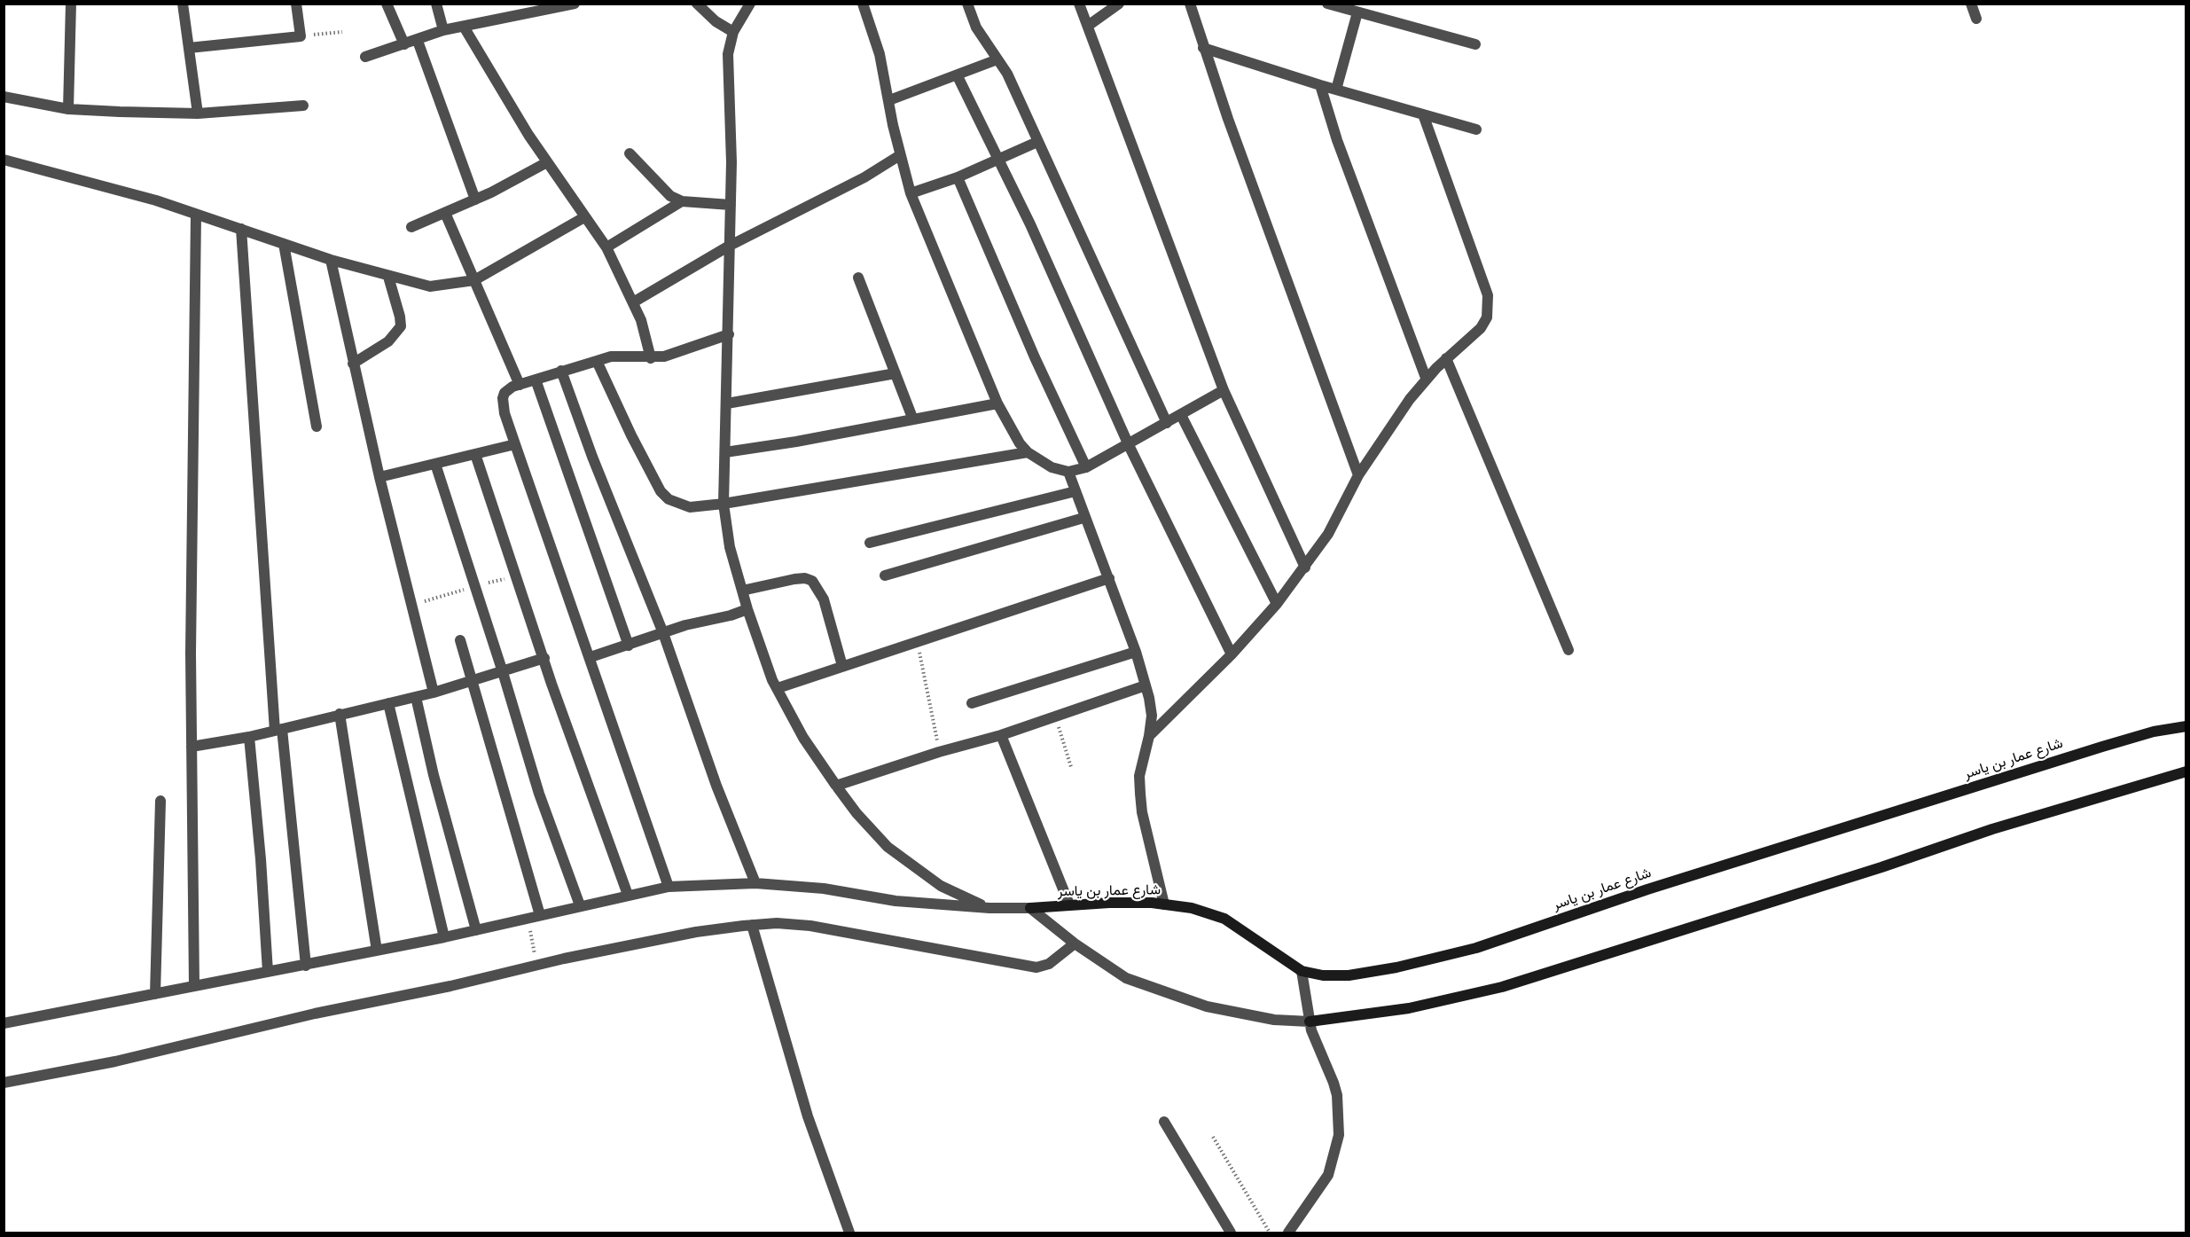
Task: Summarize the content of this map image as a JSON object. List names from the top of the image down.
{
  "streets": {
    "street": ["شارع عمار بن ياسر"]
  }
}
